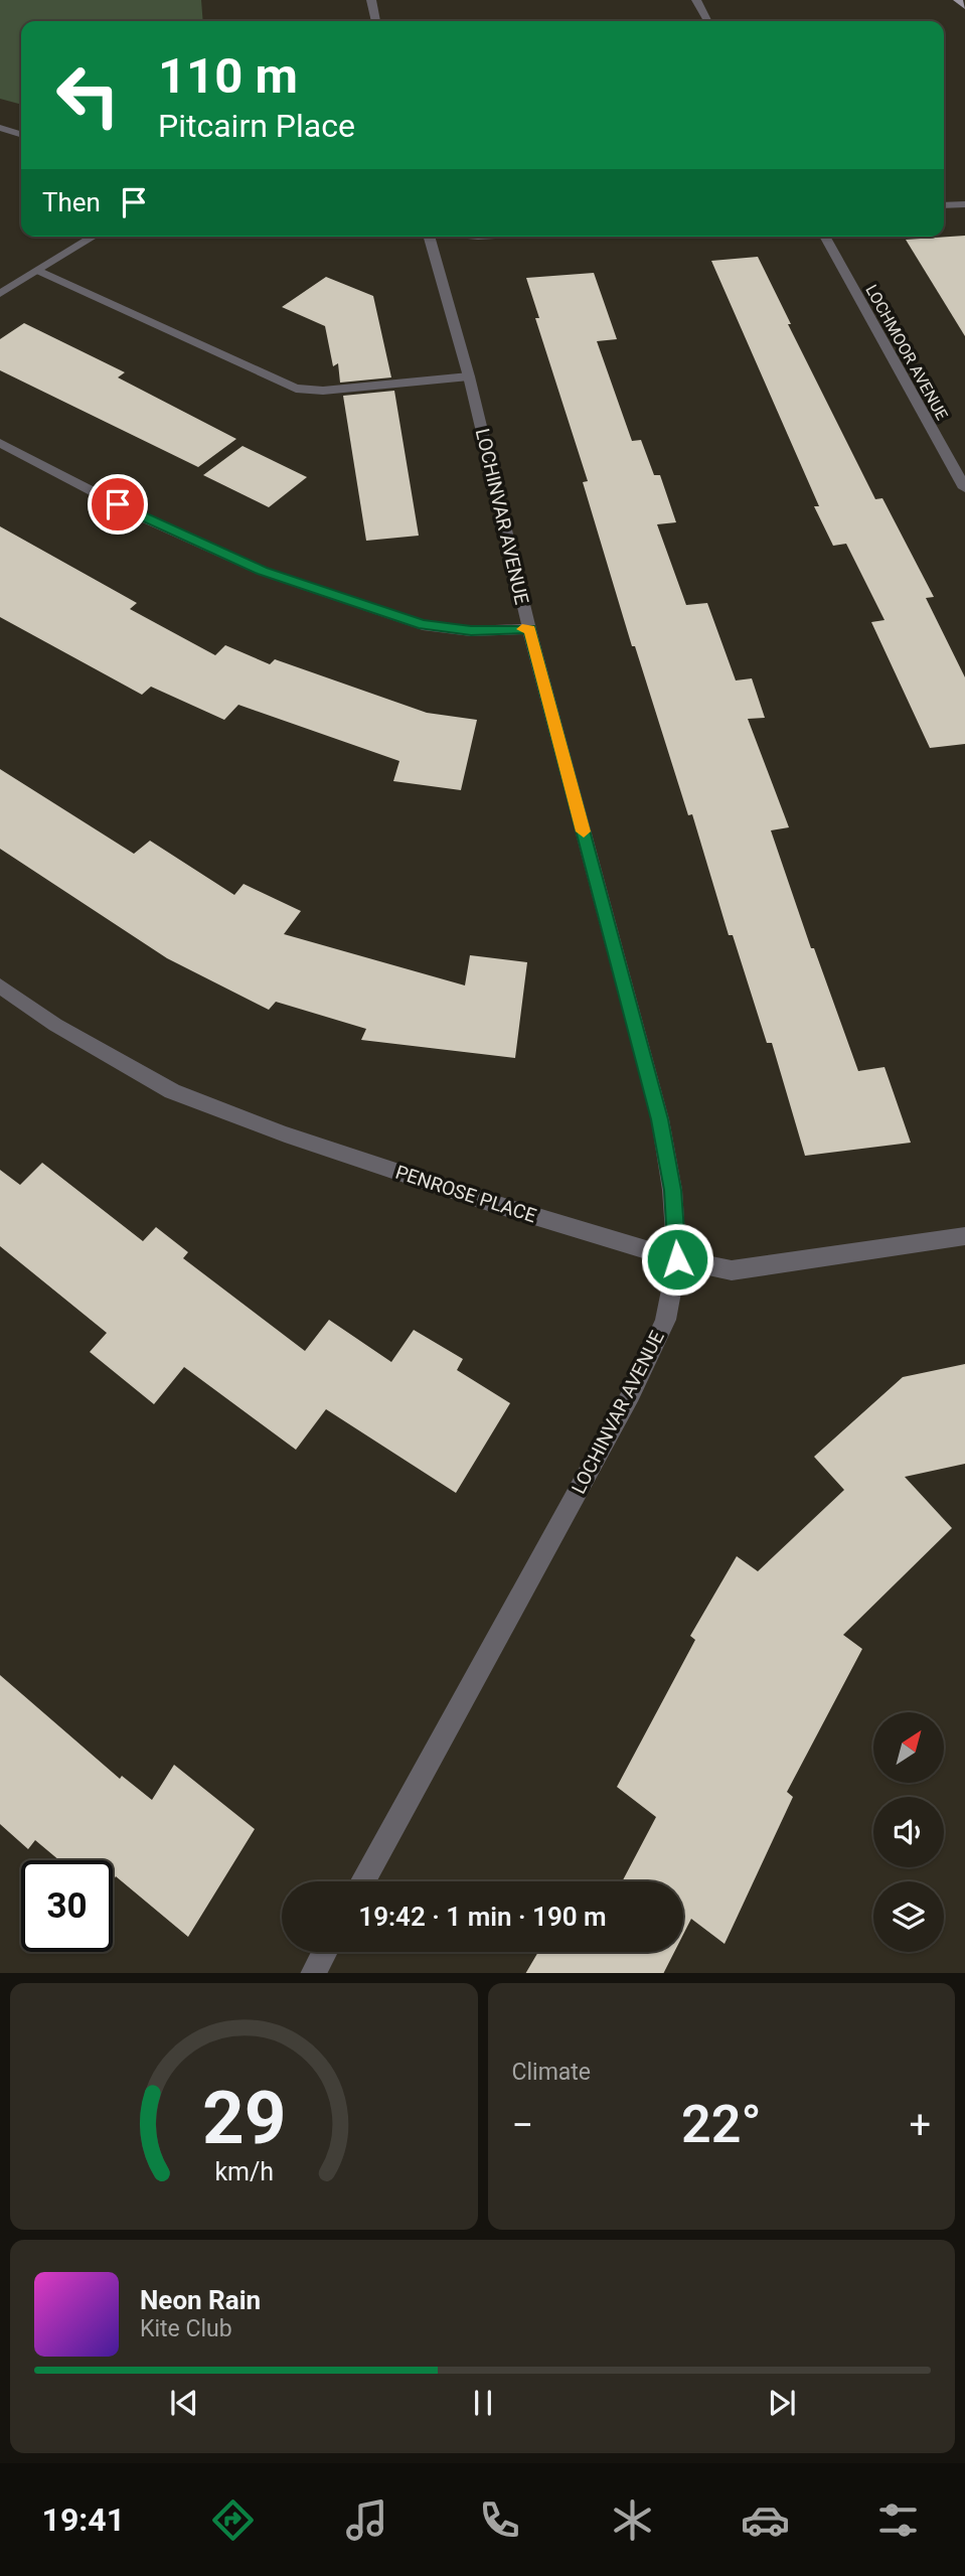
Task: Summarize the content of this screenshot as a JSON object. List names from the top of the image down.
{
  "streets": {
    "street": ["LOCHMOOR AVENUE", "LOCHINVAR AVENUE", "PENROSE PLACE"]
  },
  "crossings": [
    ["LOCHINVAR AVENUE", "PENROSE PLACE"]
  ],
  "north": "top right",
  "page": {
    "turn": ["110 m", "Pitcairn Place"],
    "then": "Then",
    "limit": "30",
    "trip": "19:42 · 1 min · 190 m",
    "tile": "Climate",
    "heat": ["−", "22°", "+"],
    "song": ["Neon Rain", "Kite Club"],
    "tabs": "19:41",
    "gauge": ["29", "km/h"]
  }
}
